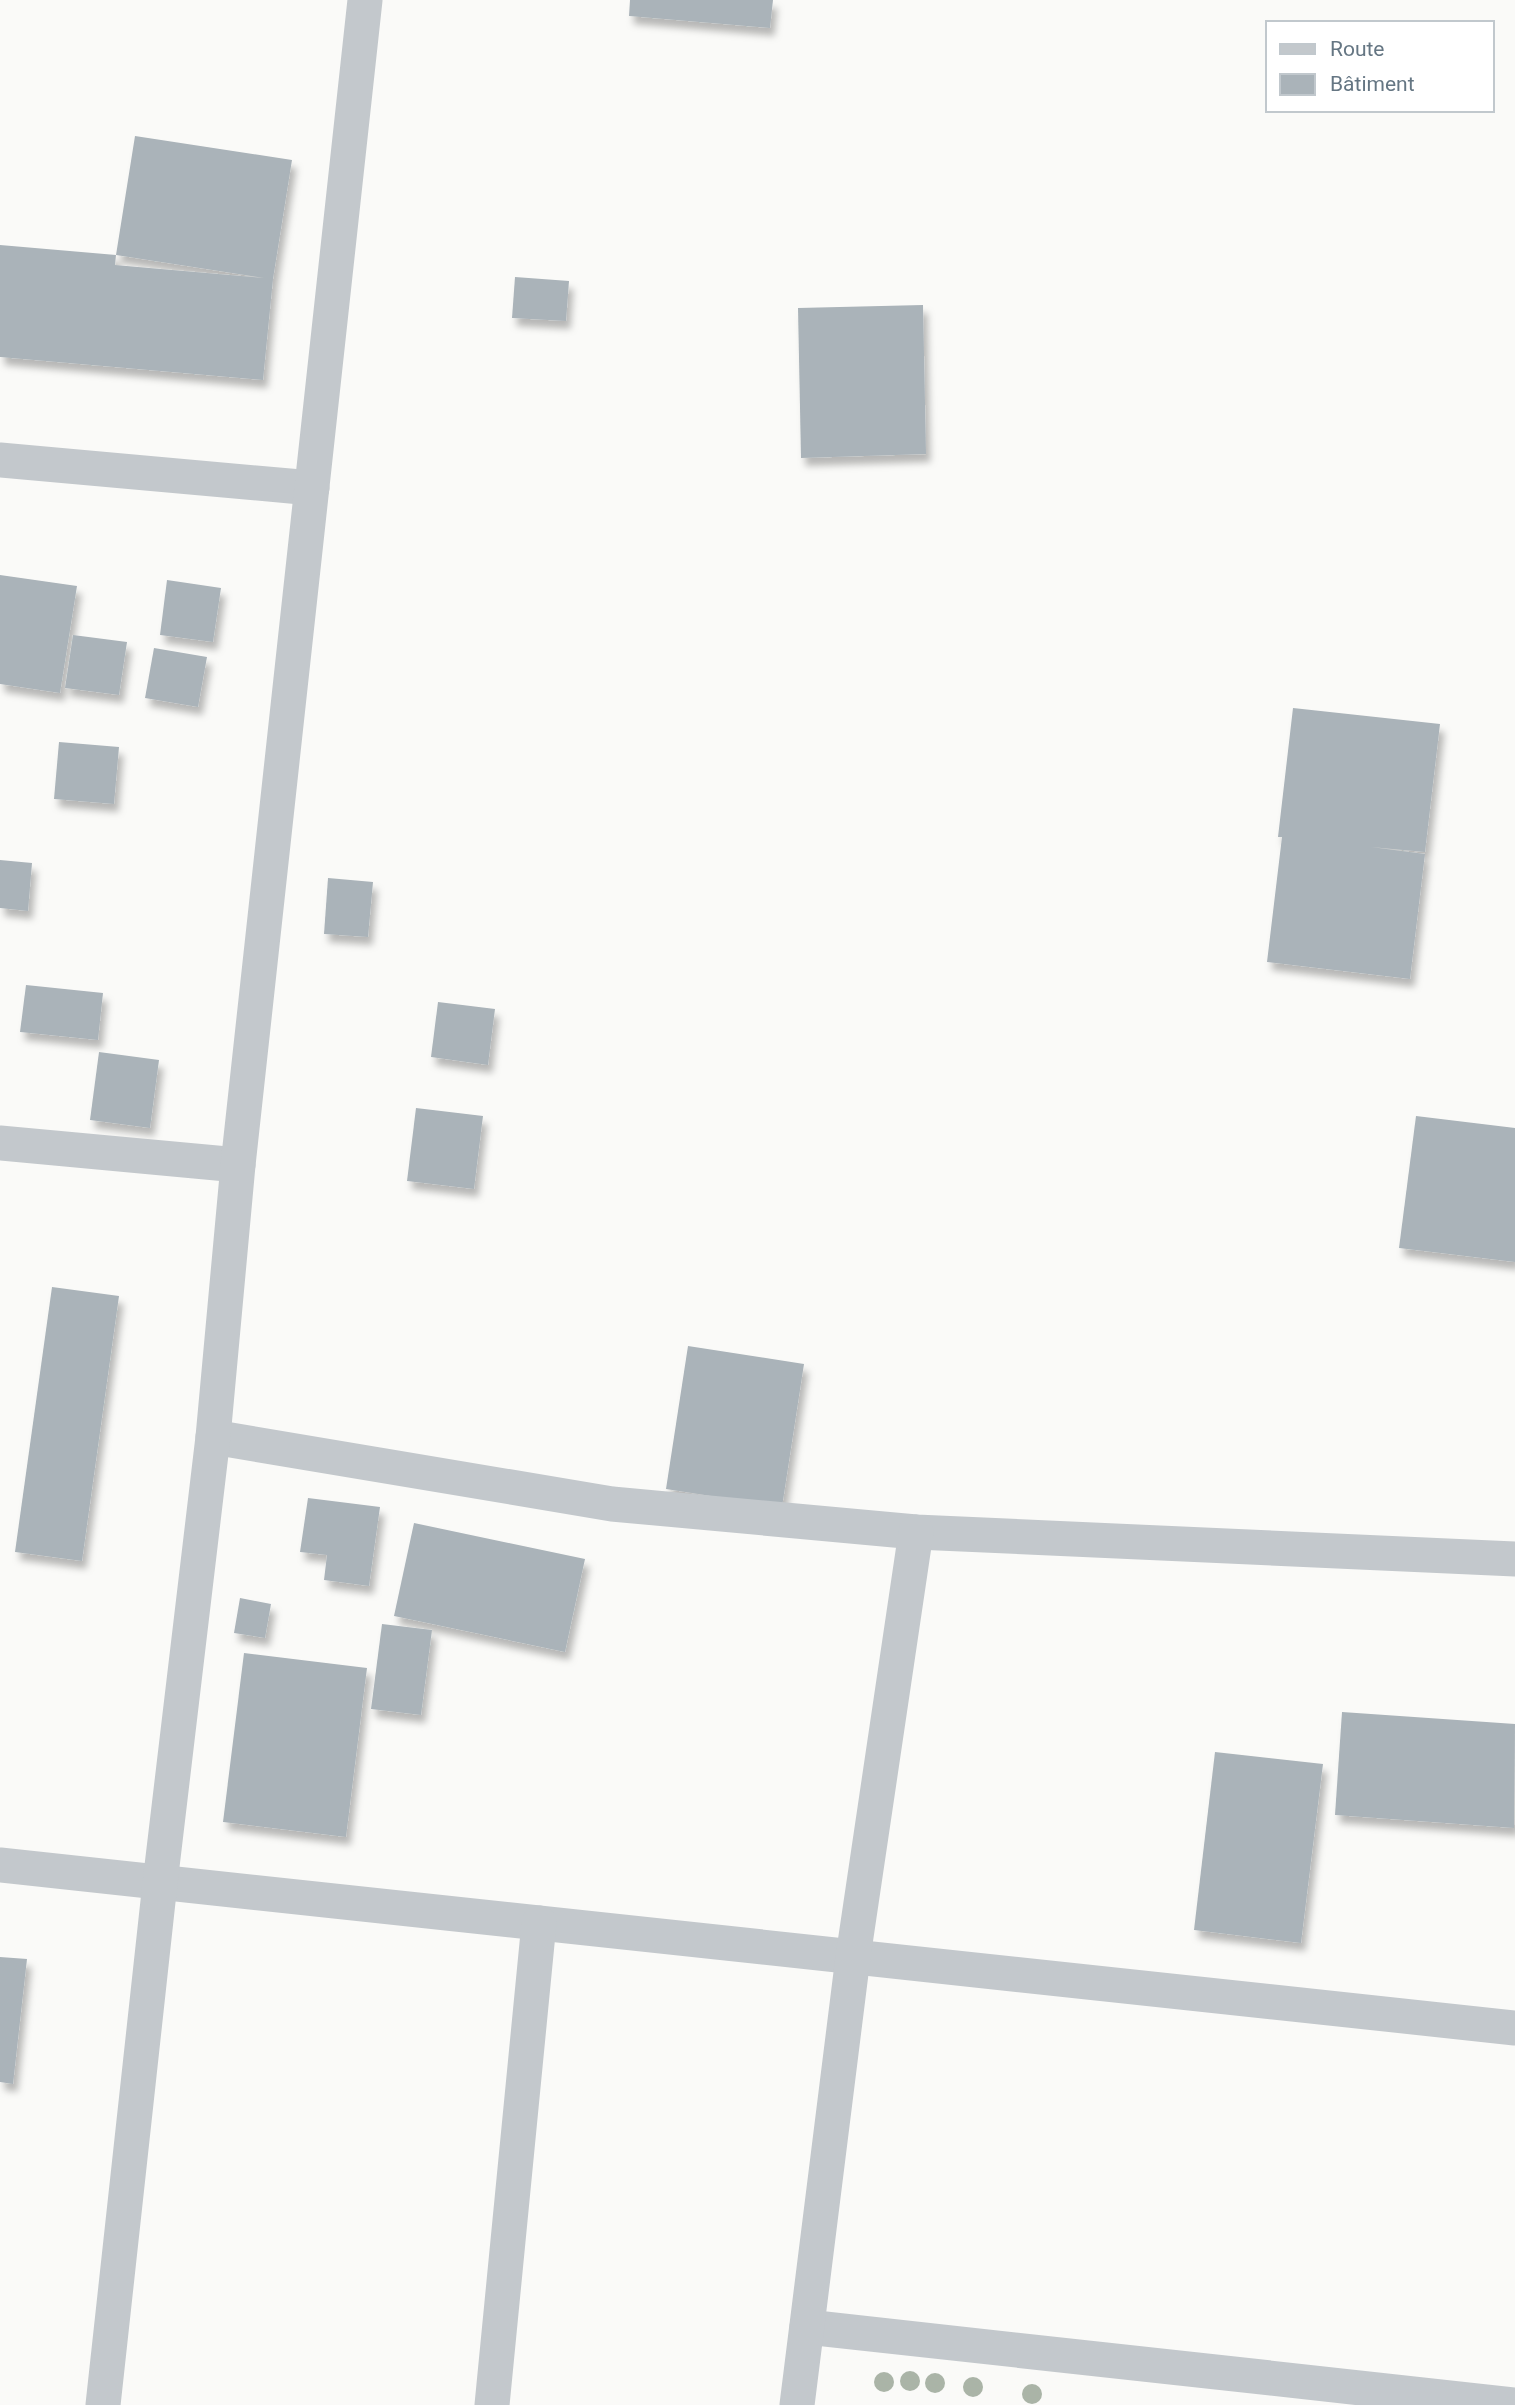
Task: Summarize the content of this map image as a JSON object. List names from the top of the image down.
{
  "legend": ["Route", "Bâtiment"]
}
